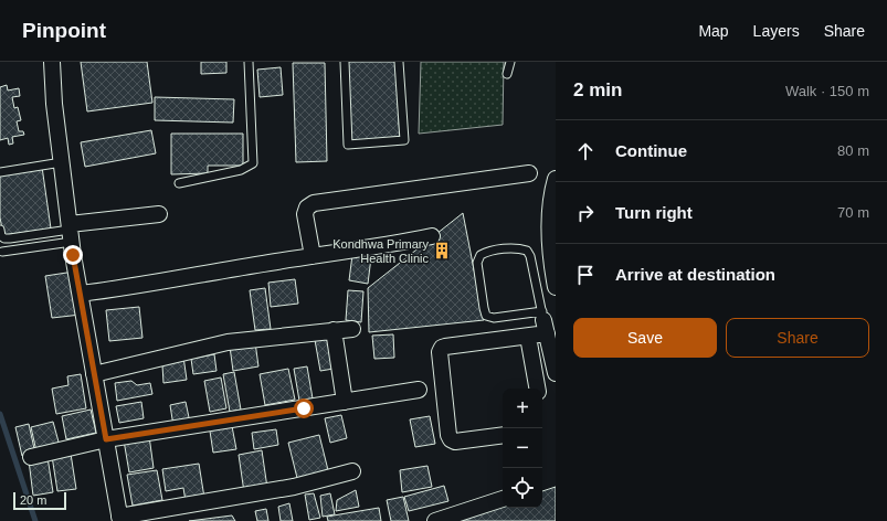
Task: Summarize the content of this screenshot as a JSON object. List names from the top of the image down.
{
  "places": {
    "building": ["Kondhwa Primary Health Clinic"]
  },
  "scale_bar": "20 m",
  "page": {
    "header": "Pinpoint",
    "nav": ["Map", "Layers", "Share"],
    "heading": ["2 min", "Walk · 150 m"],
    "list": [
      ["Continue", "80 m"],
      ["Turn right", "70 m"],
      "Arrive at destination"
    ],
    "buttons": ["Save", "Share"],
    "map_buttons": ["+", "−"],
    "scale": "20 m"
  }
}
